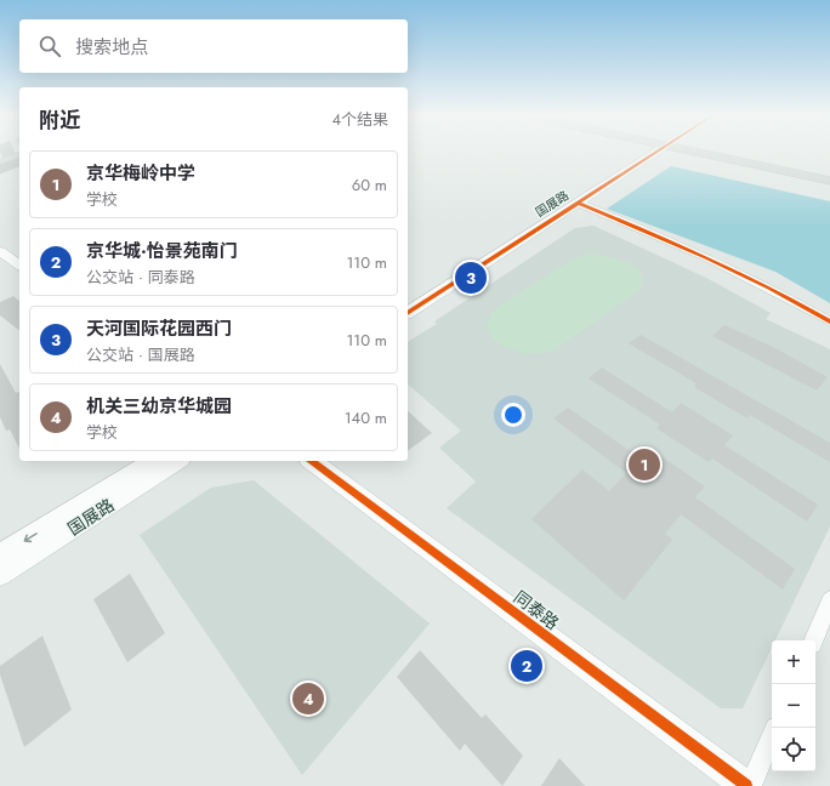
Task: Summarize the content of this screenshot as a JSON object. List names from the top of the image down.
{
  "streets": {
    "street": ["国展路", "同泰路"]
  },
  "page": {
    "search": "搜索地点",
    "heading": ["附近", "4个结果"],
    "list": [
      {
        "mark": "1",
        "name": "京华梅岭中学",
        "note": "学校",
        "value": "60 m"
      },
      {
        "mark": "2",
        "name": "京华城·怡景苑南门",
        "note": "公交站 · 同泰路",
        "value": "110 m"
      },
      {
        "mark": "3",
        "name": "天河国际花园西门",
        "note": "公交站 · 国展路",
        "value": "110 m"
      },
      {
        "mark": "4",
        "name": "机关三幼京华城园",
        "note": "学校",
        "value": "140 m"
      }
    ],
    "pins": [
      "3",
      "1",
      "2",
      "4"
    ],
    "map_buttons": ["+", "−"]
  }
}
